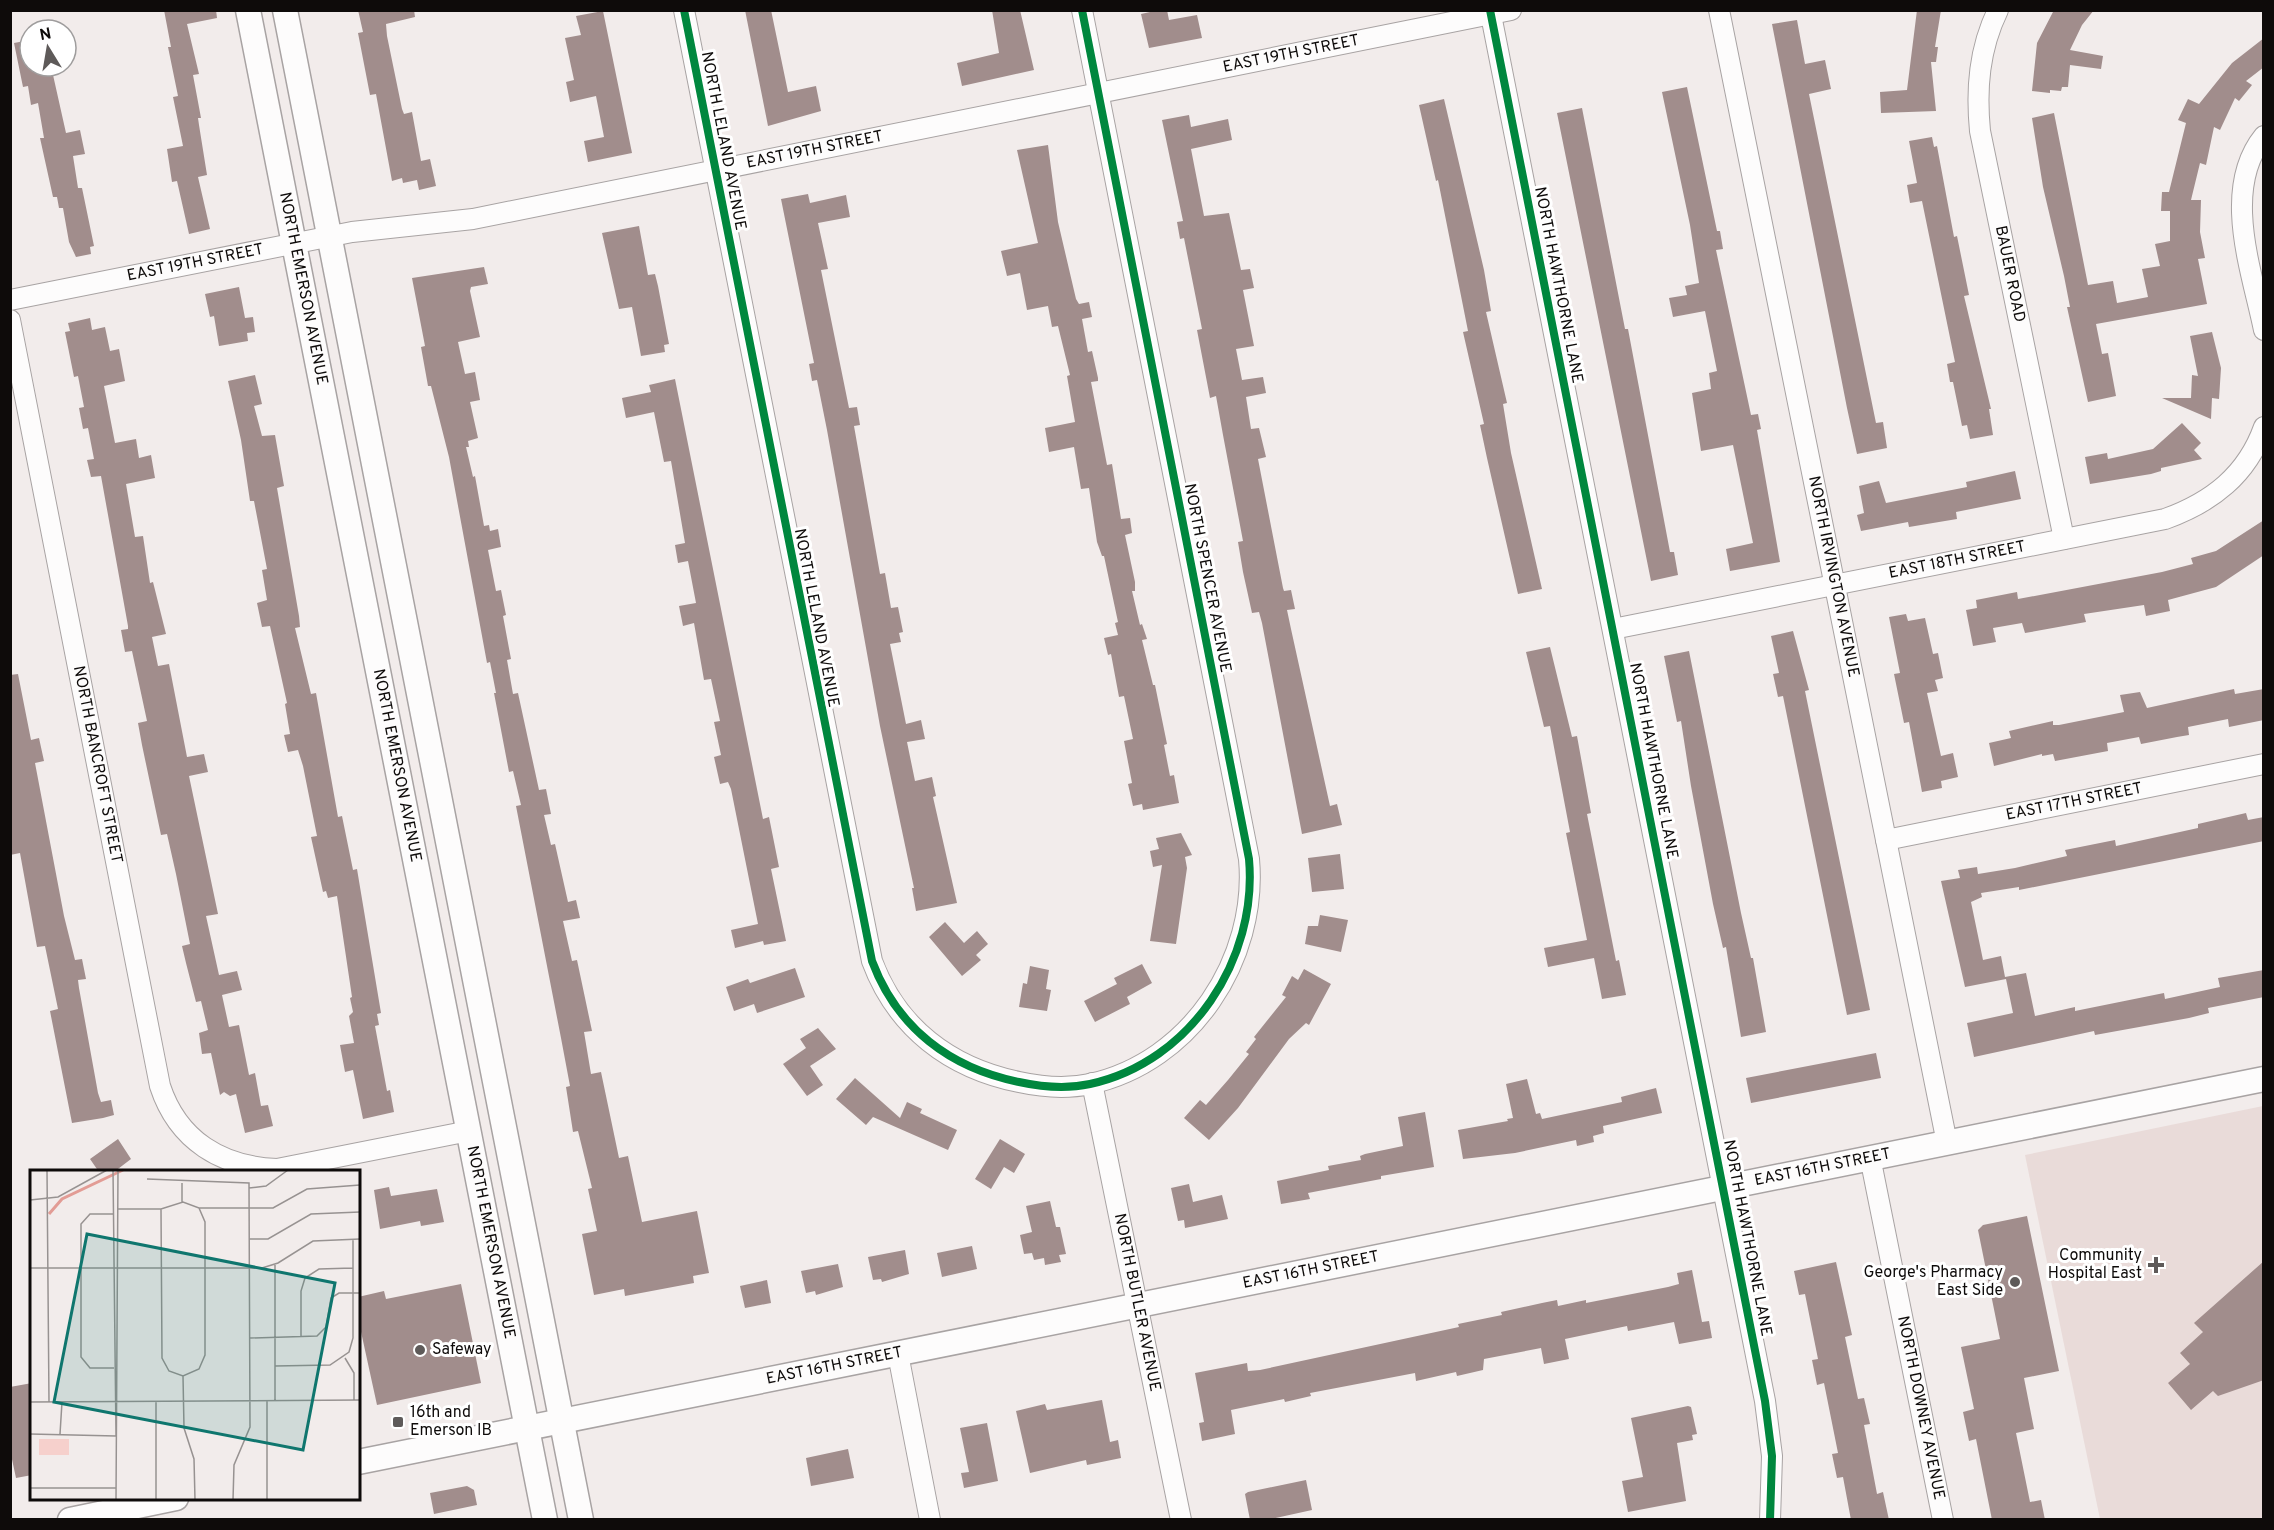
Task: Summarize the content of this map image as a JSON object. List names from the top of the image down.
{
  "streets": {
    "main road": ["NORTH EMERSON AVENUE", "EAST 16TH STREET"],
    "street": [
      "EAST 19TH STREET",
      "NORTH LELAND AVENUE",
      "BAUER ROAD",
      "NORTH HAWTHORNE LANE",
      "EAST 18TH STREET",
      "NORTH IRVINGTON AVENUE",
      "NORTH SPENCER AVENUE",
      "NORTH BANCROFT STREET",
      "EAST 17TH STREET",
      "NORTH BUTLER AVENUE",
      "NORTH DOWNEY AVENUE"
    ]
  },
  "crossings": [
    ["EAST 19TH STREET", "NORTH LELAND AVENUE"],
    ["EAST 19TH STREET", "NORTH HAWTHORNE LANE"],
    ["EAST 19TH STREET", "NORTH EMERSON AVENUE"],
    ["EAST 19TH STREET", "NORTH SPENCER AVENUE"],
    ["NORTH LELAND AVENUE", "NORTH SPENCER AVENUE"],
    ["NORTH LELAND AVENUE", "NORTH BUTLER AVENUE"],
    ["BAUER ROAD", "EAST 18TH STREET"],
    ["NORTH HAWTHORNE LANE", "EAST 18TH STREET"],
    ["NORTH HAWTHORNE LANE", "EAST 16TH STREET"],
    ["NORTH EMERSON AVENUE", "NORTH BANCROFT STREET"],
    ["NORTH EMERSON AVENUE", "EAST 16TH STREET"],
    ["EAST 18TH STREET", "NORTH IRVINGTON AVENUE"],
    ["NORTH IRVINGTON AVENUE", "EAST 17TH STREET"],
    ["NORTH IRVINGTON AVENUE", "EAST 16TH STREET"],
    ["NORTH SPENCER AVENUE", "NORTH BUTLER AVENUE"],
    ["EAST 16TH STREET", "NORTH BUTLER AVENUE"],
    ["EAST 16TH STREET", "NORTH DOWNEY AVENUE"]
  ],
  "places": {
    "health": ["Community Hospital East"],
    "other": ["George's Pharmacy East Side", "Safeway"],
    "transit": ["16th and Emerson IB"]
  },
  "north": "top"
}
